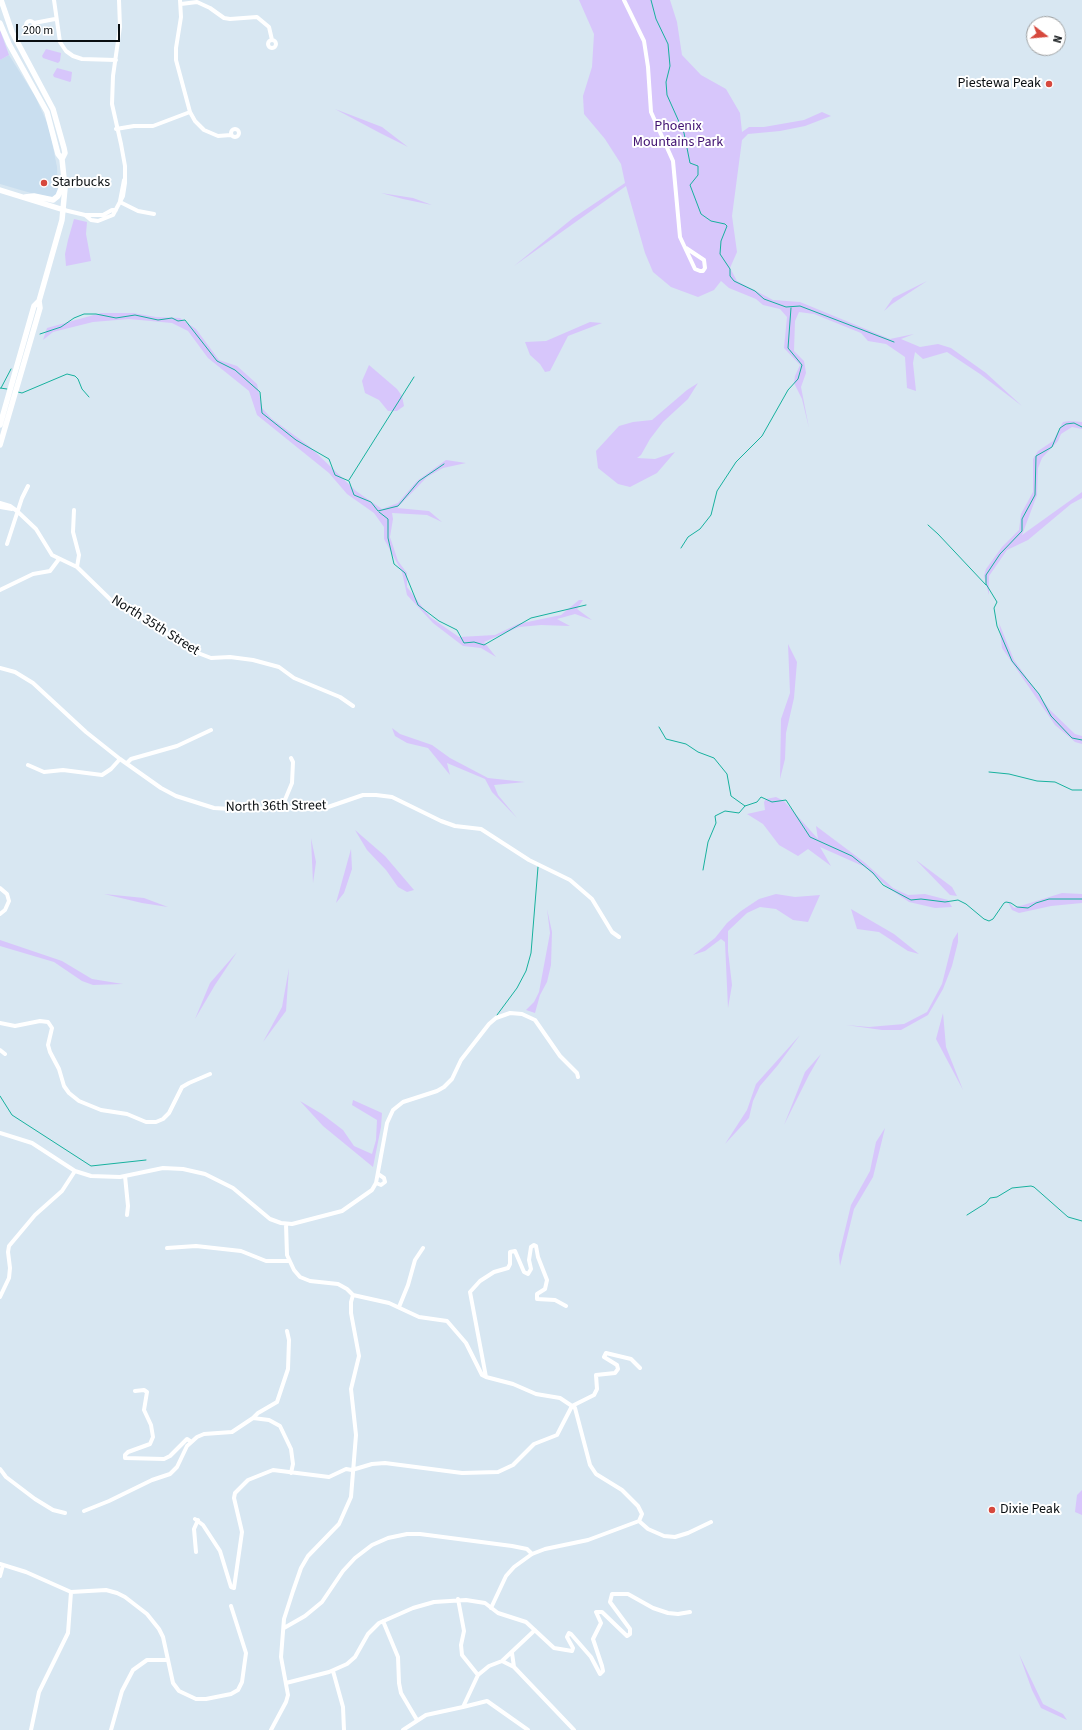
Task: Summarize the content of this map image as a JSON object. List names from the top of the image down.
{
  "streets": {
    "street": ["North 35th Street", "North 36th Street"]
  },
  "parks": ["Phoenix Mountains Park"],
  "places": ["Piestewa Peak", "Starbucks", "Dixie Peak"],
  "scale_bar": "200 m",
  "north": "right"
}
